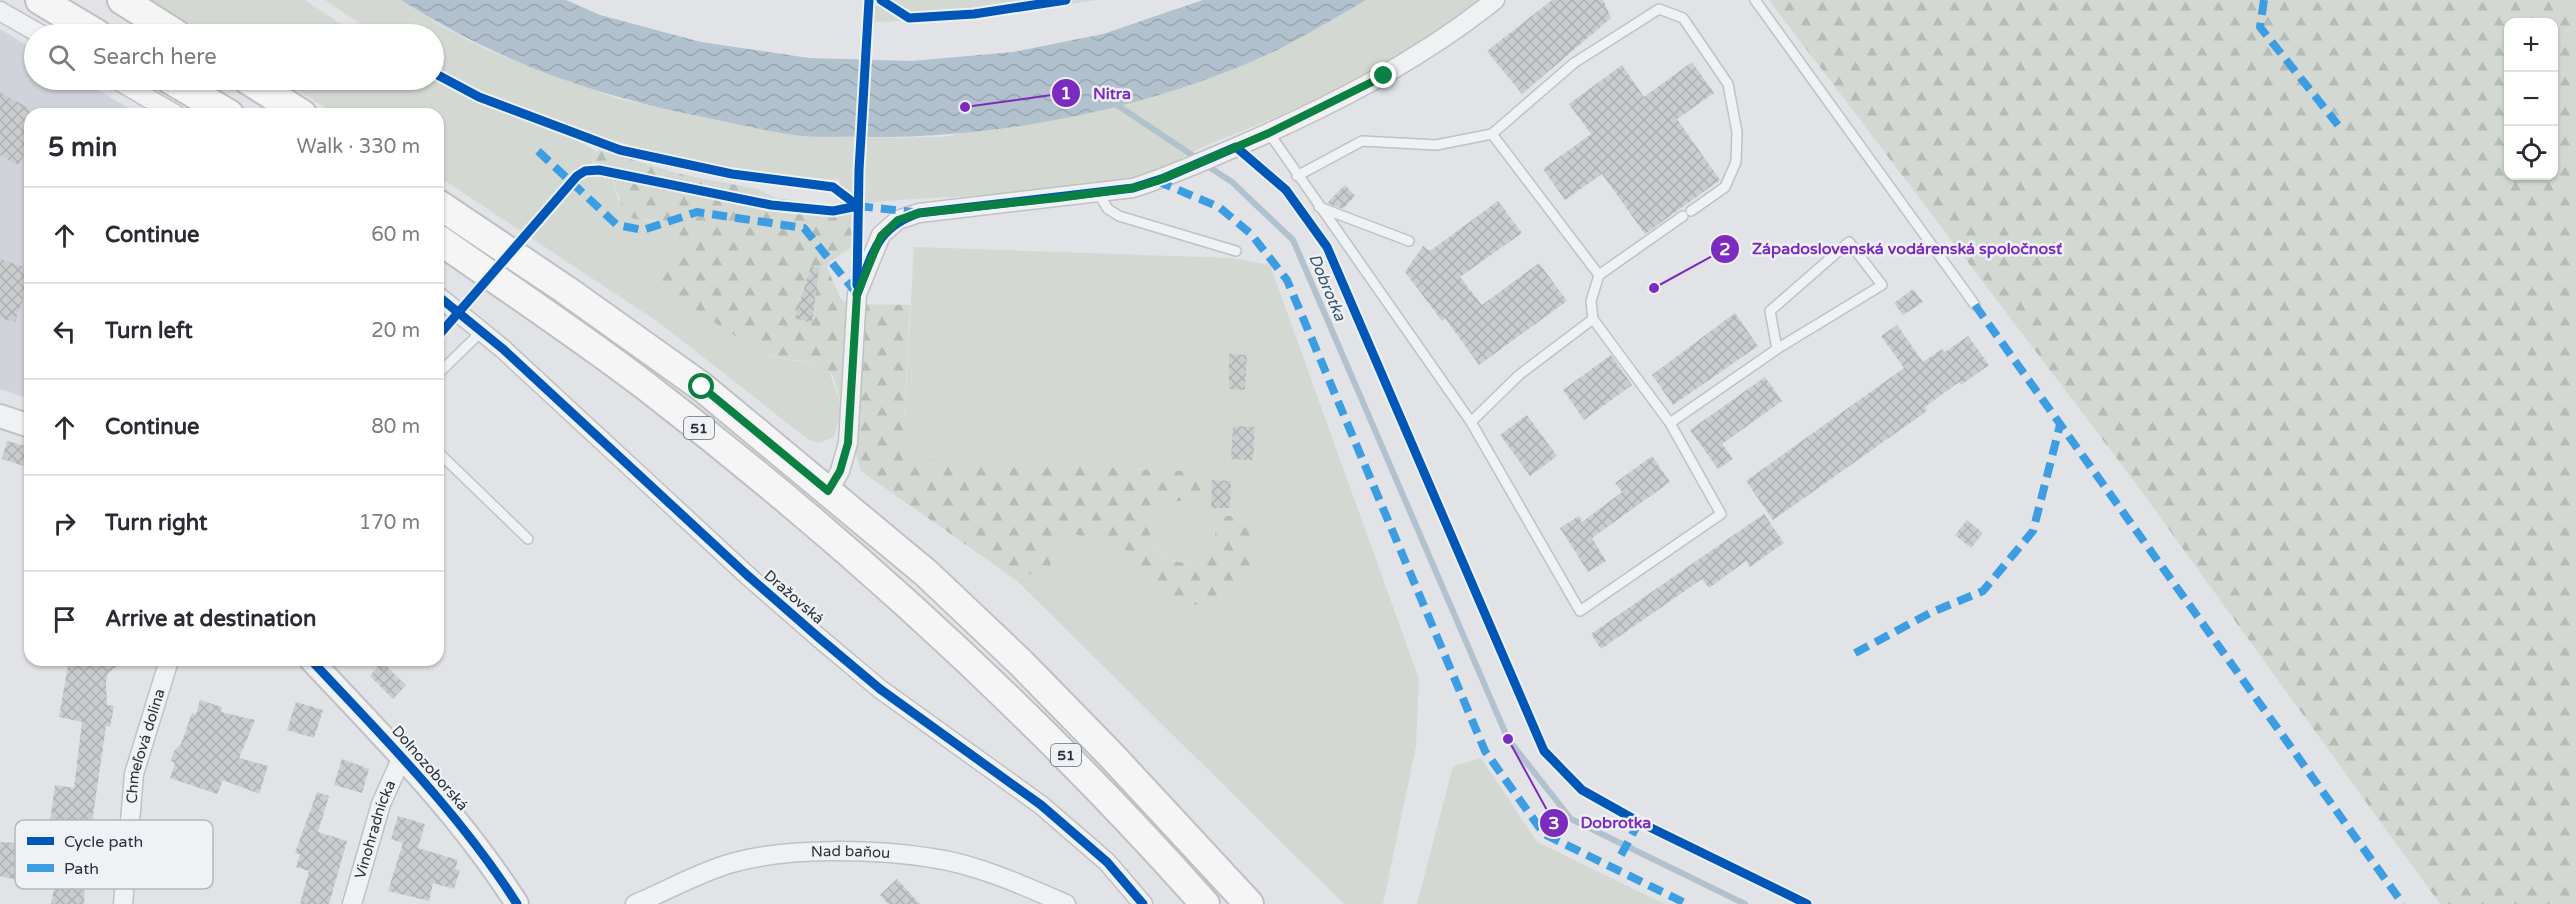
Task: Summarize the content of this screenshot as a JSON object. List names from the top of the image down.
{
  "streets": {
    "main road": ["51"],
    "street": [
      "Dražovská",
      "Chmeľová dolina",
      "Dolnozoborská",
      "Vinohradnícka",
      "Nad baňou"
    ]
  },
  "crossings": [
    ["Dolnozoborská", "Vinohradnícka"]
  ],
  "water": ["Dobrotka"],
  "places": ["Nitra", "Západoslovenská vodárenská spoločnosť", "Dobrotka"],
  "legend": ["Cycle path", "Path"],
  "page": {
    "map_buttons": ["+", "−"],
    "search": "Search here",
    "heading": ["5 min", "Walk · 330 m"],
    "list": [
      ["Continue", "60 m"],
      ["Turn left", "20 m"],
      ["Continue", "80 m"],
      ["Turn right", "170 m"],
      "Arrive at destination"
    ]
  }
}
